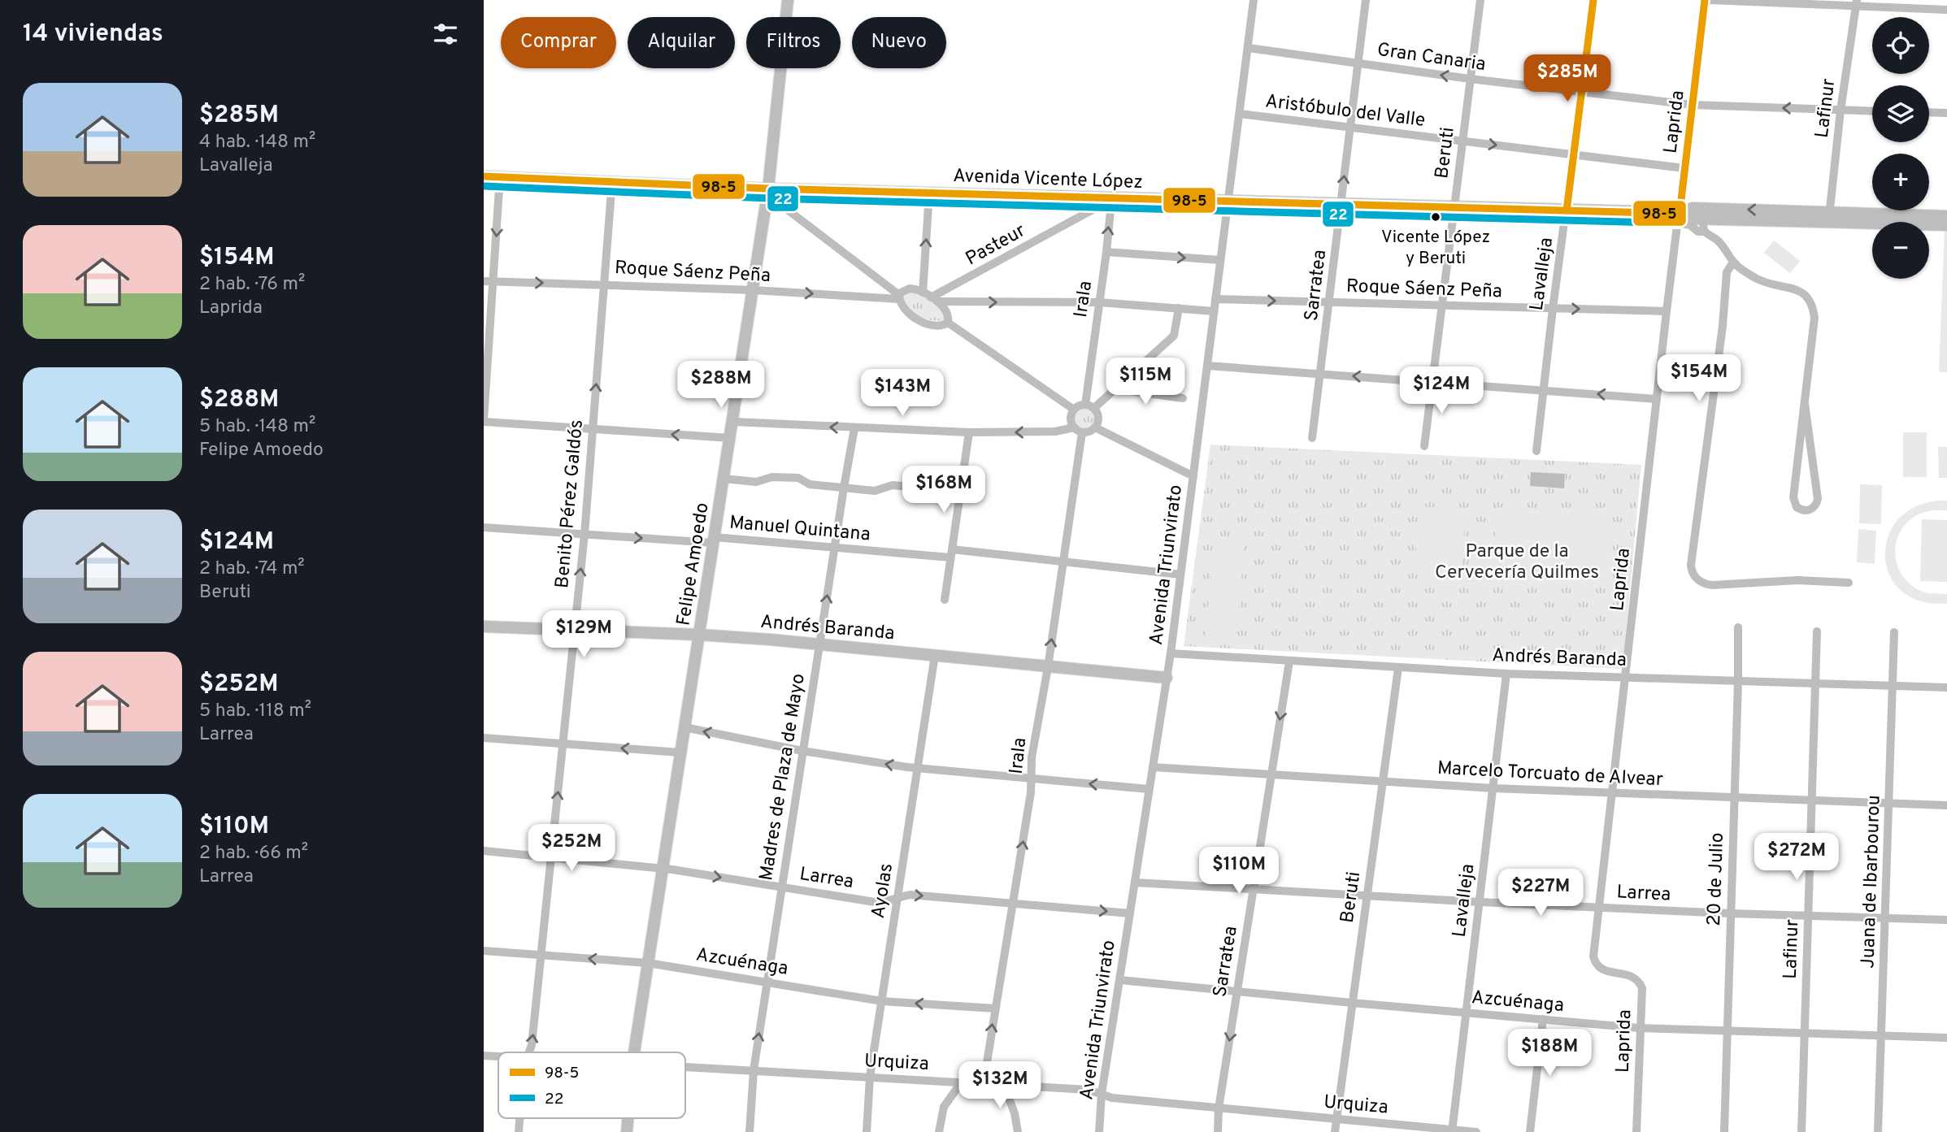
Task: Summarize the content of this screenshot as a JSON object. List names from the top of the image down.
{
  "streets": {
    "main road": ["Avenida Vicente López", "Felipe Amoedo", "Andrés Baranda"],
    "street": [
      "Gran Canaria",
      "Lafinur",
      "Aristóbulo del Valle",
      "Laprida",
      "Beruti",
      "Pasteur",
      "Roque Sáenz Peña",
      "Lavalleja",
      "Sarratea",
      "Irala",
      "Benito Pérez Galdós",
      "Manuel Quintana",
      "Avenida Triunvirato",
      "Marcelo Torcuato de Alvear",
      "Madres de Plaza de Mayo",
      "Larrea",
      "20 de Julio",
      "Juana de Ibarbourou",
      "Ayolas",
      "Azcuénaga",
      "Urquiza"
    ]
  },
  "crossings": [
    ["Gran Canaria", "Lafinur"],
    ["Gran Canaria", "Laprida"],
    ["Gran Canaria", "Beruti"],
    ["Gran Canaria", "Lavalleja"],
    ["Gran Canaria", "Sarratea"],
    ["Gran Canaria", "Avenida Triunvirato"],
    ["Lafinur", "Andrés Baranda"],
    ["Lafinur", "Marcelo Torcuato de Alvear"],
    ["Lafinur", "Larrea"],
    ["Lafinur", "Azcuénaga"],
    ["Aristóbulo del Valle", "Laprida"],
    ["Aristóbulo del Valle", "Beruti"],
    ["Aristóbulo del Valle", "Lavalleja"],
    ["Aristóbulo del Valle", "Sarratea"],
    ["Aristóbulo del Valle", "Avenida Triunvirato"],
    ["Laprida", "Avenida Vicente López"],
    ["Laprida", "Roque Sáenz Peña"],
    ["Laprida", "Andrés Baranda"],
    ["Laprida", "Marcelo Torcuato de Alvear"],
    ["Laprida", "Larrea"],
    ["Laprida", "Azcuénaga"],
    ["Beruti", "Avenida Vicente López"],
    ["Beruti", "Roque Sáenz Peña"],
    ["Beruti", "Andrés Baranda"],
    ["Beruti", "Marcelo Torcuato de Alvear"],
    ["Beruti", "Larrea"],
    ["Beruti", "Azcuénaga"],
    ["Beruti", "Urquiza"],
    ["Avenida Vicente López", "Pasteur"],
    ["Avenida Vicente López", "Lavalleja"],
    ["Avenida Vicente López", "Sarratea"],
    ["Avenida Vicente López", "Irala"],
    ["Avenida Vicente López", "Benito Pérez Galdós"],
    ["Avenida Vicente López", "Felipe Amoedo"],
    ["Avenida Vicente López", "Avenida Triunvirato"],
    ["Pasteur", "Roque Sáenz Peña"],
    ["Pasteur", "Irala"],
    ["Roque Sáenz Peña", "Lavalleja"],
    ["Roque Sáenz Peña", "Sarratea"],
    ["Roque Sáenz Peña", "Benito Pérez Galdós"],
    ["Roque Sáenz Peña", "Felipe Amoedo"],
    ["Roque Sáenz Peña", "Avenida Triunvirato"],
    ["Lavalleja", "Andrés Baranda"],
    ["Lavalleja", "Marcelo Torcuato de Alvear"],
    ["Lavalleja", "Larrea"],
    ["Lavalleja", "Azcuénaga"],
    ["Lavalleja", "Urquiza"],
    ["Sarratea", "Andrés Baranda"],
    ["Sarratea", "Marcelo Torcuato de Alvear"],
    ["Sarratea", "Larrea"],
    ["Sarratea", "Azcuénaga"],
    ["Sarratea", "Urquiza"],
    ["Irala", "Manuel Quintana"],
    ["Irala", "Andrés Baranda"],
    ["Irala", "Larrea"],
    ["Irala", "Azcuénaga"],
    ["Irala", "Urquiza"],
    ["Benito Pérez Galdós", "Manuel Quintana"],
    ["Benito Pérez Galdós", "Andrés Baranda"],
    ["Benito Pérez Galdós", "Larrea"],
    ["Benito Pérez Galdós", "Azcuénaga"],
    ["Manuel Quintana", "Felipe Amoedo"],
    ["Manuel Quintana", "Avenida Triunvirato"],
    ["Manuel Quintana", "Madres de Plaza de Mayo"],
    ["Felipe Amoedo", "Andrés Baranda"],
    ["Felipe Amoedo", "Larrea"],
    ["Felipe Amoedo", "Azcuénaga"],
    ["Avenida Triunvirato", "Andrés Baranda"],
    ["Avenida Triunvirato", "Marcelo Torcuato de Alvear"],
    ["Avenida Triunvirato", "Larrea"],
    ["Avenida Triunvirato", "Azcuénaga"],
    ["Avenida Triunvirato", "Urquiza"],
    ["Andrés Baranda", "Madres de Plaza de Mayo"],
    ["Andrés Baranda", "20 de Julio"],
    ["Andrés Baranda", "Juana de Ibarbourou"],
    ["Andrés Baranda", "Ayolas"],
    ["Marcelo Torcuato de Alvear", "20 de Julio"],
    ["Marcelo Torcuato de Alvear", "Juana de Ibarbourou"],
    ["Madres de Plaza de Mayo", "Larrea"],
    ["Madres de Plaza de Mayo", "Azcuénaga"],
    ["Madres de Plaza de Mayo", "Urquiza"],
    ["Larrea", "20 de Julio"],
    ["Larrea", "Juana de Ibarbourou"],
    ["Larrea", "Ayolas"],
    ["20 de Julio", "Azcuénaga"],
    ["Juana de Ibarbourou", "Azcuénaga"],
    ["Ayolas", "Azcuénaga"],
    ["Ayolas", "Urquiza"]
  ],
  "one_way": [
    "Gran Canaria",
    "Roque Sáenz Peña",
    "Irala",
    "Benito Pérez Galdós"
  ],
  "parks": ["Parque de la Cervecería Quilmes"],
  "places": ["Vicente López y Beruti"],
  "lines": ["transit line 98-5", "transit line 22"],
  "legend": ["98-5", "22"],
  "page": {
    "heading": "14 viviendas",
    "map_buttons": ["+", "−"],
    "chip": [
      "Comprar",
      "Alquilar",
      "Filtros",
      "Nuevo"
    ],
    "price": [
      "$285M",
      "$154M",
      "$115M",
      "$288M",
      "$124M",
      "$143M",
      "$168M",
      "$129M",
      "$252M",
      "$272M",
      "$110M",
      "$227M",
      "$188M",
      "$132M"
    ],
    "list": [
      {
        "name": "$285M",
        "note": "4 hab. · 148 m² · Lavalleja"
      },
      {
        "name": "$154M",
        "note": "2 hab. · 76 m² · Laprida"
      },
      {
        "name": "$288M",
        "note": "5 hab. · 148 m² · Felipe Amoedo"
      },
      {
        "name": "$124M",
        "note": "2 hab. · 74 m² · Beruti"
      },
      {
        "name": "$252M",
        "note": "5 hab. · 118 m² · Larrea"
      },
      {
        "name": "$110M",
        "note": "2 hab. · 66 m² · Larrea"
      }
    ]
  }
}
